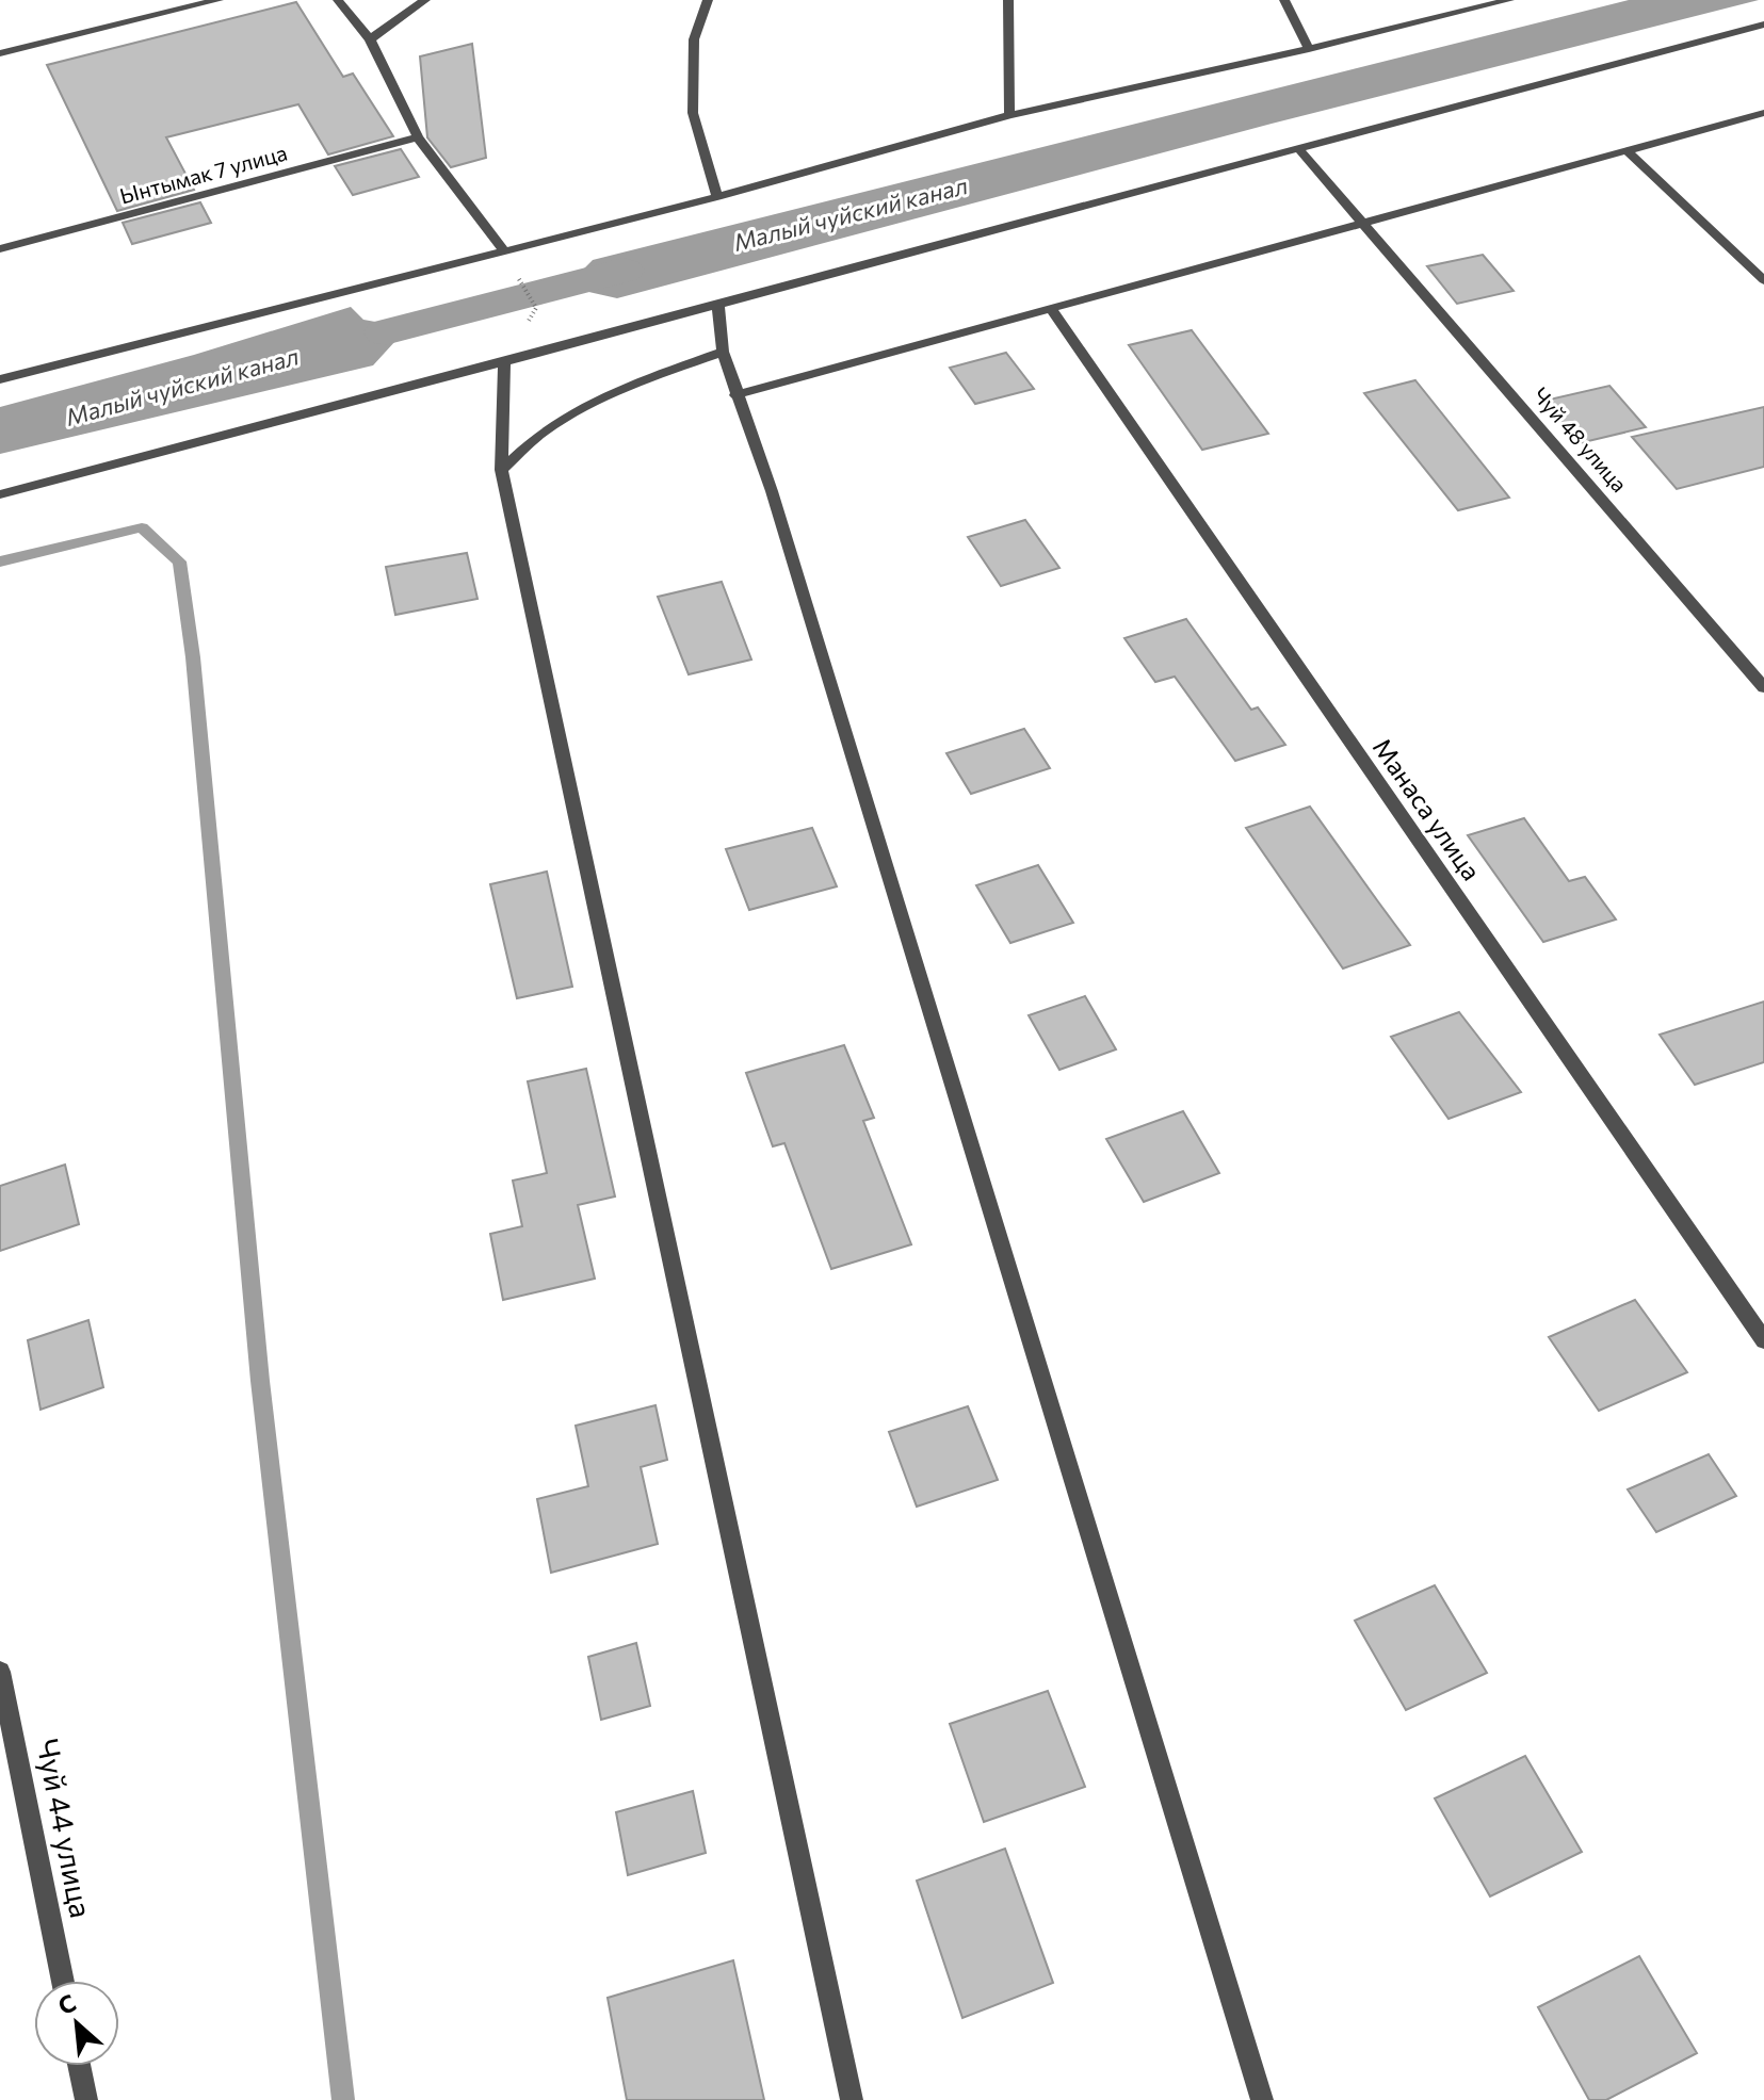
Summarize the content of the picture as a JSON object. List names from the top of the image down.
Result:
{
  "streets": {
    "street": [
      "Ынтымак 7 улица",
      "Чуй 48 улица",
      "Манаса улица",
      "Чуй 44 улица"
    ]
  },
  "water": ["Малый чуйский канал"],
  "north": "top left"
}
